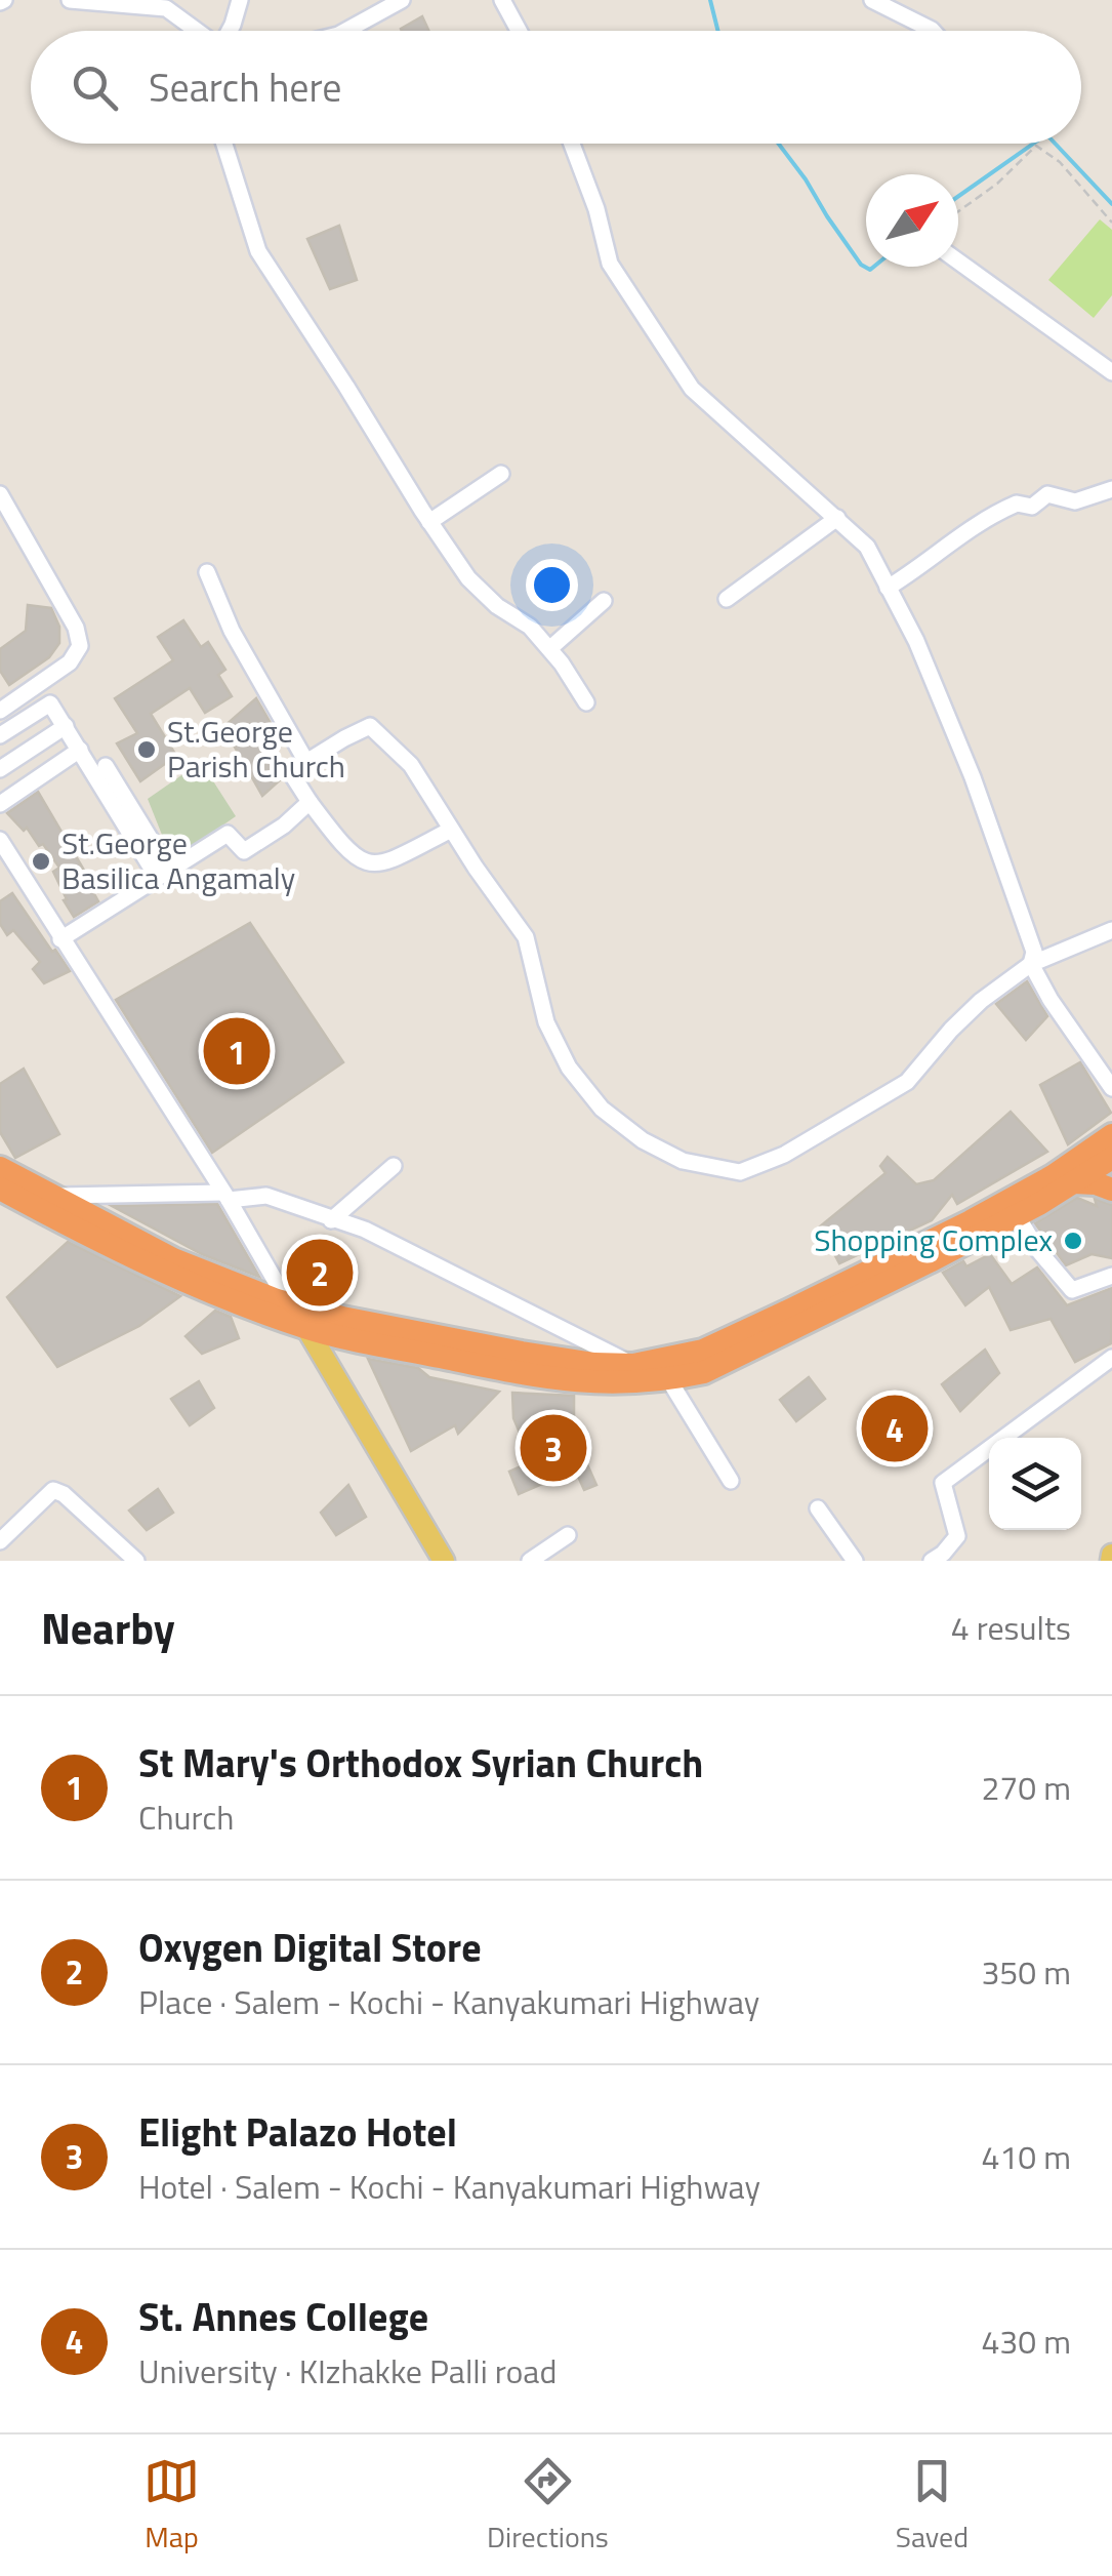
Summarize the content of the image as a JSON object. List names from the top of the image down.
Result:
{
  "places": ["St.George Parish Church", "St.George Basilica Angamaly", "Shopping Complex"],
  "north": "top right",
  "page": {
    "search": "Search here",
    "pins": [
      "1",
      "2",
      "4",
      "3"
    ],
    "heading": ["Nearby", "4 results"],
    "list": [
      {
        "mark": "1",
        "name": "St Mary's Orthodox Syrian Church",
        "note": "Church",
        "value": "270 m"
      },
      {
        "mark": "2",
        "name": "Oxygen Digital Store",
        "note": "Place · Salem - Kochi - Kanyakumari Highway",
        "value": "350 m"
      },
      {
        "mark": "3",
        "name": "Elight Palazo Hotel",
        "note": "Hotel · Salem - Kochi - Kanyakumari Highway",
        "value": "410 m"
      },
      {
        "mark": "4",
        "name": "St. Annes College",
        "note": "University · KIzhakke Palli road",
        "value": "430 m"
      }
    ],
    "nav": ["Map", "Directions", "Saved"]
  }
}
